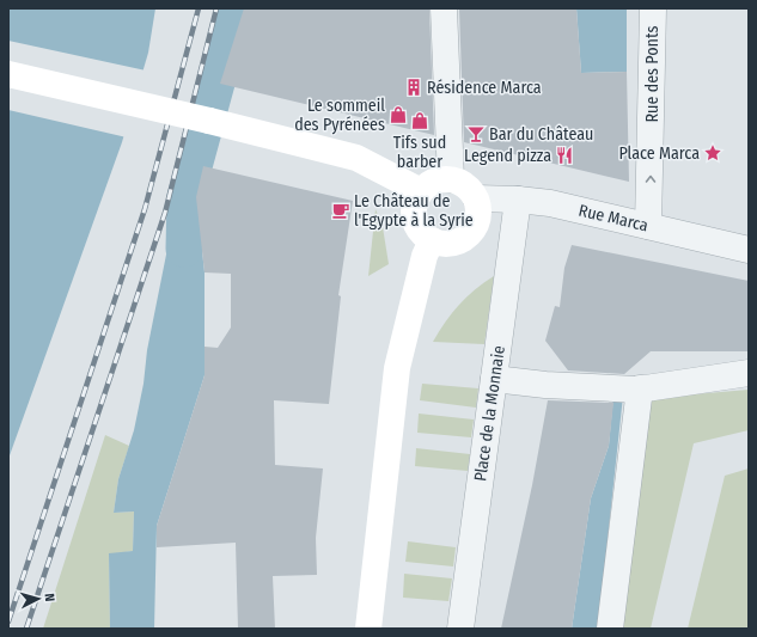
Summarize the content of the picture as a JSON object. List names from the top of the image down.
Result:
{
  "streets": {
    "street": ["Rue des Ponts", "Rue Marca", "Place de la Monnaie"]
  },
  "crossings": [
    ["Rue des Ponts", "Rue Marca"],
    ["Rue Marca", "Place de la Monnaie"]
  ],
  "places": {
    "building": ["Résidence Marca"],
    "shop": ["Le sommeil des Pyrénées", "Tifs sud barber"],
    "bar": ["Bar du Château"],
    "place": ["Place Marca"],
    "restaurant": ["Legend pizza"],
    "cafe": ["Le Château de l'Egypte à la Syrie"]
  },
  "north": "right"
}
